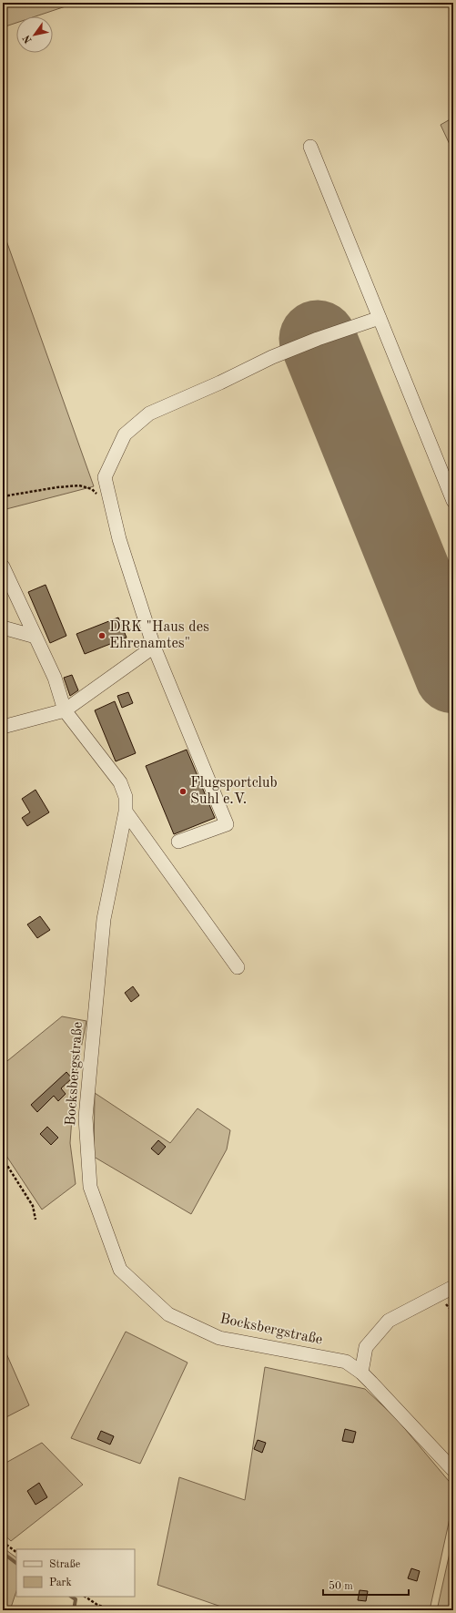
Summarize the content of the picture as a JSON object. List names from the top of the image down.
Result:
{
  "streets": {
    "street": ["Bocksbergstraße"]
  },
  "places": ["DRK \"Haus des Ehrenamtes\"", "Flugsportclub Suhl e.V."],
  "legend": ["Straße", "Park"],
  "scale_bar": "50 m",
  "north": "bottom left"
}
